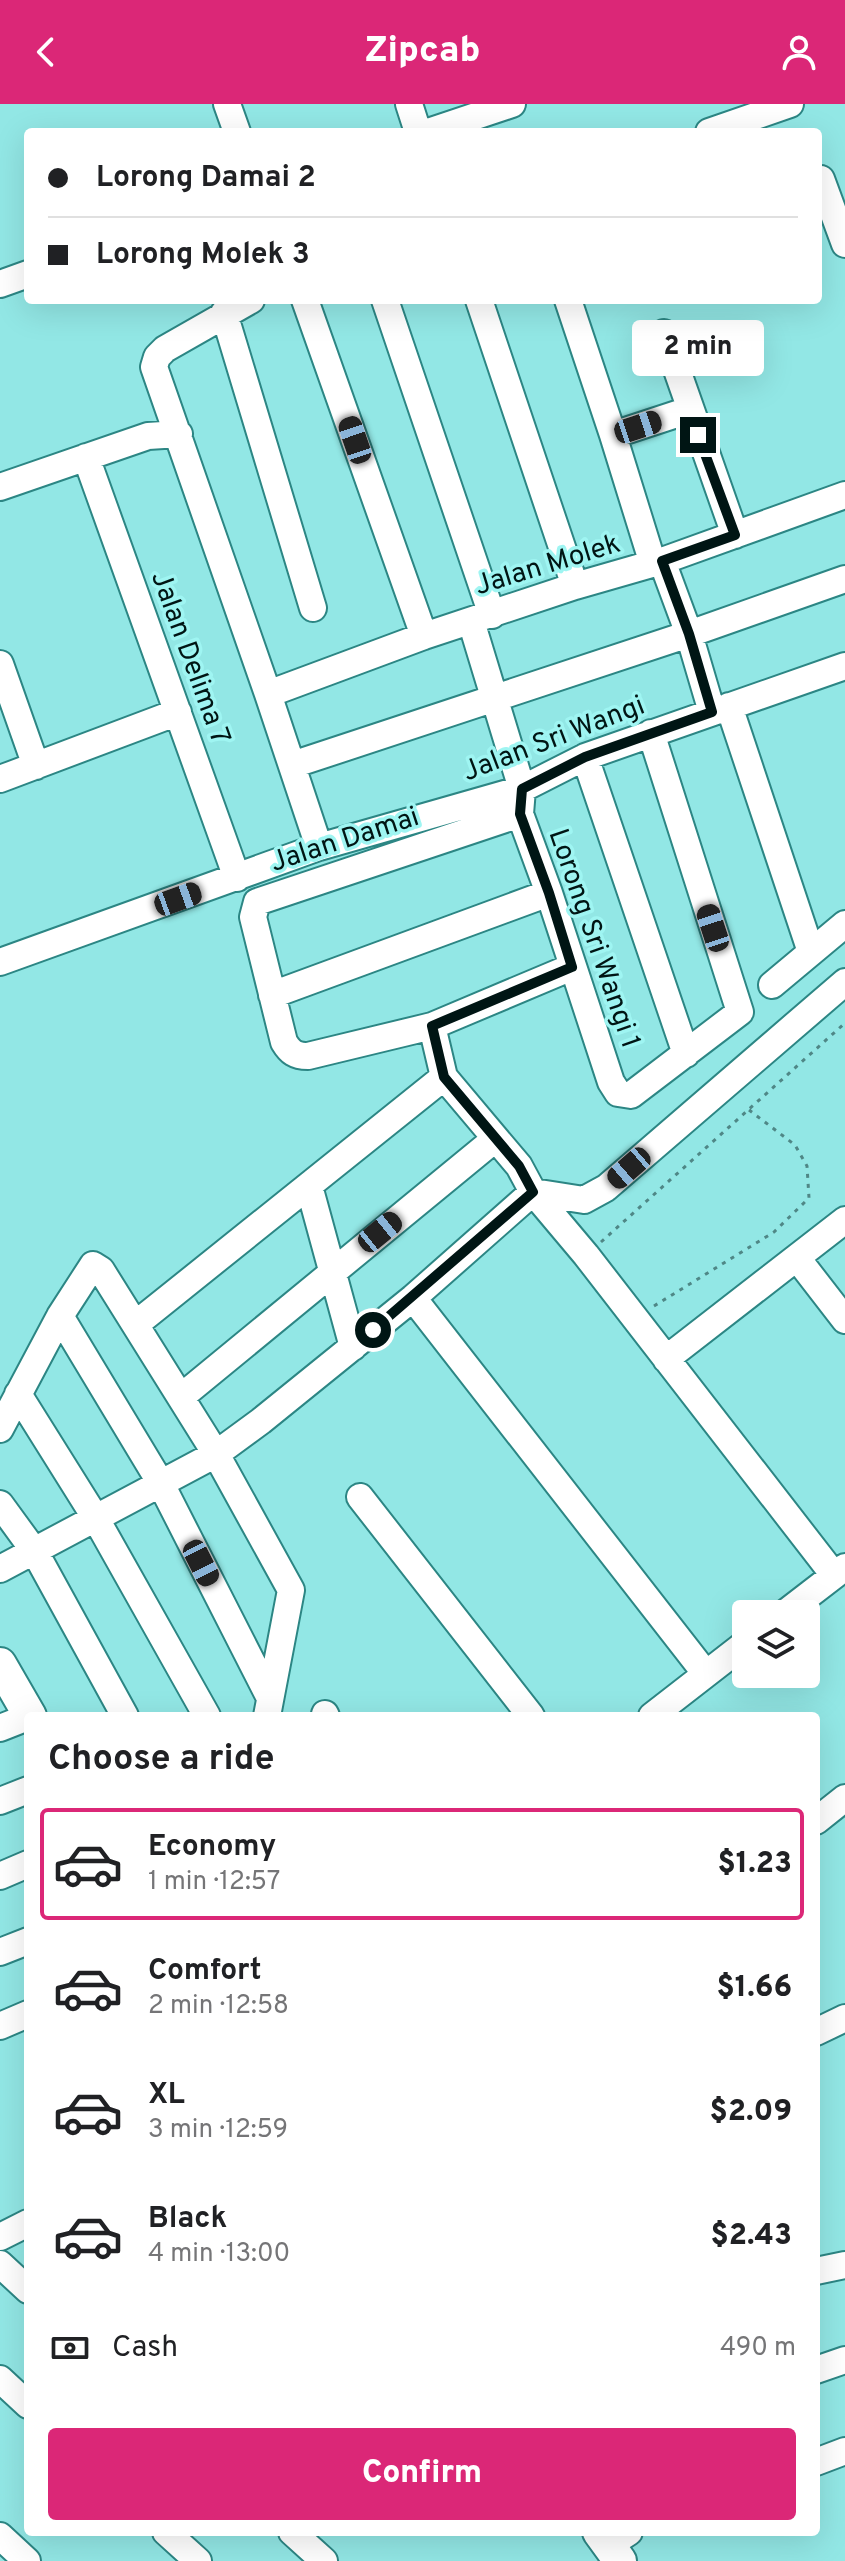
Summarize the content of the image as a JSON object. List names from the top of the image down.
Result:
{
  "streets": {
    "street": [
      "Jalan Molek",
      "Jalan Delima 7",
      "Jalan Sri Wangi",
      "Jalan Damai",
      "Lorong Sri Wangi 1"
    ]
  },
  "crossings": [
    ["Jalan Molek", "Lorong Sri Wangi 1"],
    ["Jalan Delima 7", "Jalan Sri Wangi"],
    ["Jalan Sri Wangi", "Jalan Damai"],
    ["Jalan Sri Wangi", "Lorong Sri Wangi 1"],
    ["Jalan Damai", "Lorong Sri Wangi 1"]
  ],
  "page": {
    "header": "Zipcab",
    "banner": ["Lorong Damai 2", "Lorong Molek 3"],
    "bubble": "2 min",
    "heading": "Choose a ride",
    "list": [
      {
        "name": "Economy",
        "note": "1 min · 12:57",
        "value": "$1.23"
      },
      {
        "name": "Comfort",
        "note": "2 min · 12:58",
        "value": "$1.66"
      },
      {
        "name": "XL",
        "note": "3 min · 12:59",
        "value": "$2.09"
      },
      {
        "name": "Black",
        "note": "4 min · 13:00",
        "value": "$2.43"
      }
    ],
    "pay": ["Cash", "490 m"],
    "buttons": "Confirm"
  }
}
